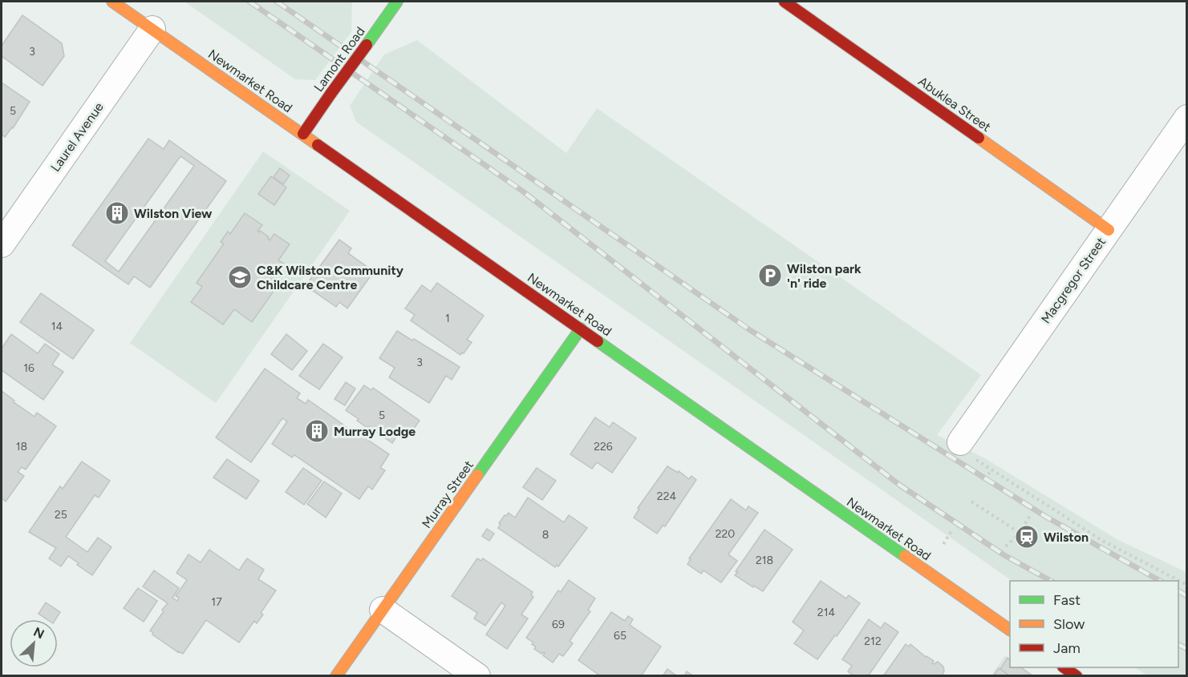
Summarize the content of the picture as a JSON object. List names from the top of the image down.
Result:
{
  "streets": {
    "main road": [
      "Lamont Road",
      "Newmarket Road",
      "Abuklea Street",
      "Murray Street"
    ],
    "street": ["Laurel Avenue", "Macgregor Street"]
  },
  "crossings": [
    ["Lamont Road", "Newmarket Road"],
    ["Newmarket Road", "Laurel Avenue"],
    ["Newmarket Road", "Murray Street"],
    ["Abuklea Street", "Macgregor Street"]
  ],
  "places": {
    "building": ["Wilston View", "Murray Lodge"],
    "parking": ["Wilston park 'n' ride"],
    "school or university": ["C&K Wilston Community Childcare Centre"],
    "station": ["Wilston"]
  },
  "house_numbers": [
    "3",
    "5",
    "1",
    "14",
    "3",
    "16",
    "5",
    "18",
    "226",
    "224",
    "25",
    "220",
    "8",
    "218",
    "17",
    "214",
    "69",
    "65",
    "212"
  ],
  "legend": ["Fast", "Slow", "Jam"],
  "north": "top right"
}
